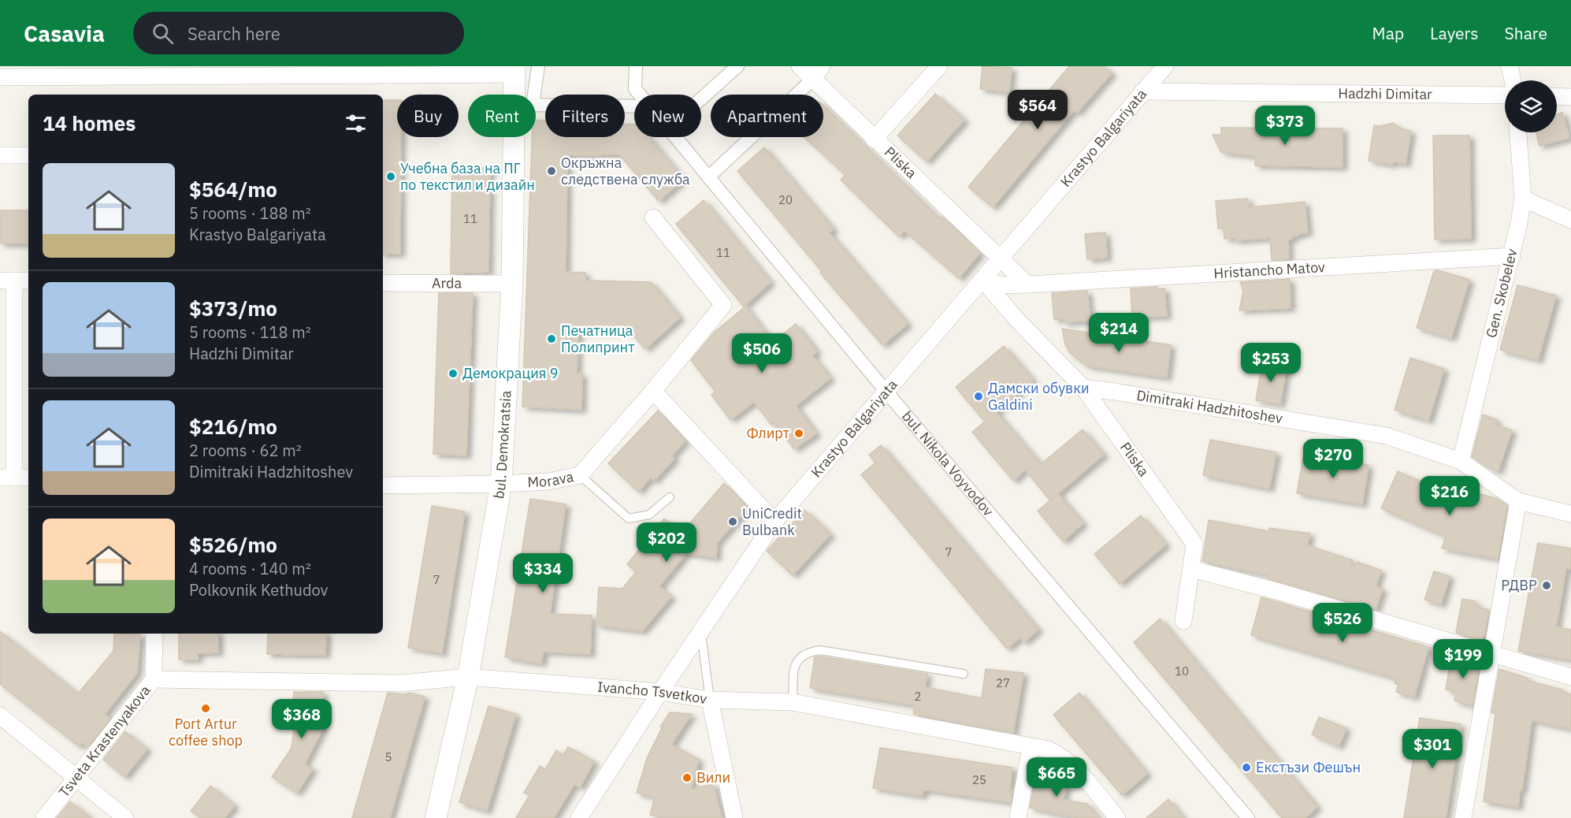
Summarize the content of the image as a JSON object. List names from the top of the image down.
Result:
{
  "streets": {
    "street": [
      "Hadzhi Dimitar",
      "Krastyo Balgariyata",
      "Pliska",
      "Hristancho Matov",
      "Arda",
      "Gen. Skobelev",
      "Dimitraki Hadzhitoshev",
      "bul. Demokratsia",
      "bul. Nikola Voyvodov",
      "Morava",
      "Ivancho Tsvetkov",
      "Tsveta Krastenyakova"
    ]
  },
  "crossings": [
    ["Hadzhi Dimitar", "Krastyo Balgariyata"],
    ["Krastyo Balgariyata", "Pliska"],
    ["Krastyo Balgariyata", "Hristancho Matov"],
    ["Krastyo Balgariyata", "bul. Nikola Voyvodov"],
    ["Krastyo Balgariyata", "Ivancho Tsvetkov"],
    ["Pliska", "Hristancho Matov"],
    ["Pliska", "Dimitraki Hadzhitoshev"],
    ["Hristancho Matov", "Gen. Skobelev"],
    ["Arda", "bul. Demokratsia"],
    ["Gen. Skobelev", "Dimitraki Hadzhitoshev"],
    ["bul. Demokratsia", "Morava"],
    ["bul. Demokratsia", "Ivancho Tsvetkov"],
    ["Ivancho Tsvetkov", "Tsveta Krastenyakova"]
  ],
  "places": [
    "Окръжна следствена служба",
    "Учебна база на ПГ по текстил и дизайн",
    "Печатница Полипринт",
    "Демокрация 9",
    "Дамски обувки Galdini",
    "Флирт",
    "UniCredit Bulbank",
    "РДВР",
    "Port Artur coffee shop",
    "Екстъзи Фешън",
    "Вили"
  ],
  "house_numbers": [
    "20",
    "11",
    "11",
    "7",
    "7",
    "10",
    "27",
    "2",
    "5",
    "25"
  ],
  "page": {
    "header": "Casavia",
    "search": "Search here",
    "nav": ["Map", "Layers", "Share"],
    "price": [
      "$564",
      "$373",
      "$214",
      "$506",
      "$253",
      "$270",
      "$216",
      "$202",
      "$334",
      "$526",
      "$199",
      "$368",
      "$301",
      "$665"
    ],
    "chip": [
      "Buy",
      "Rent",
      "Filters",
      "New",
      "Apartment"
    ],
    "heading": "14 homes",
    "list": [
      {
        "name": "$564/mo",
        "note": "5 rooms · 188 m² · Krastyo Balgariyata"
      },
      {
        "name": "$373/mo",
        "note": "5 rooms · 118 m² · Hadzhi Dimitar"
      },
      {
        "name": "$216/mo",
        "note": "2 rooms · 62 m² · Dimitraki Hadzhitoshev"
      },
      {
        "name": "$526/mo",
        "note": "4 rooms · 140 m² · Polkovnik Kethudov"
      }
    ]
  }
}
